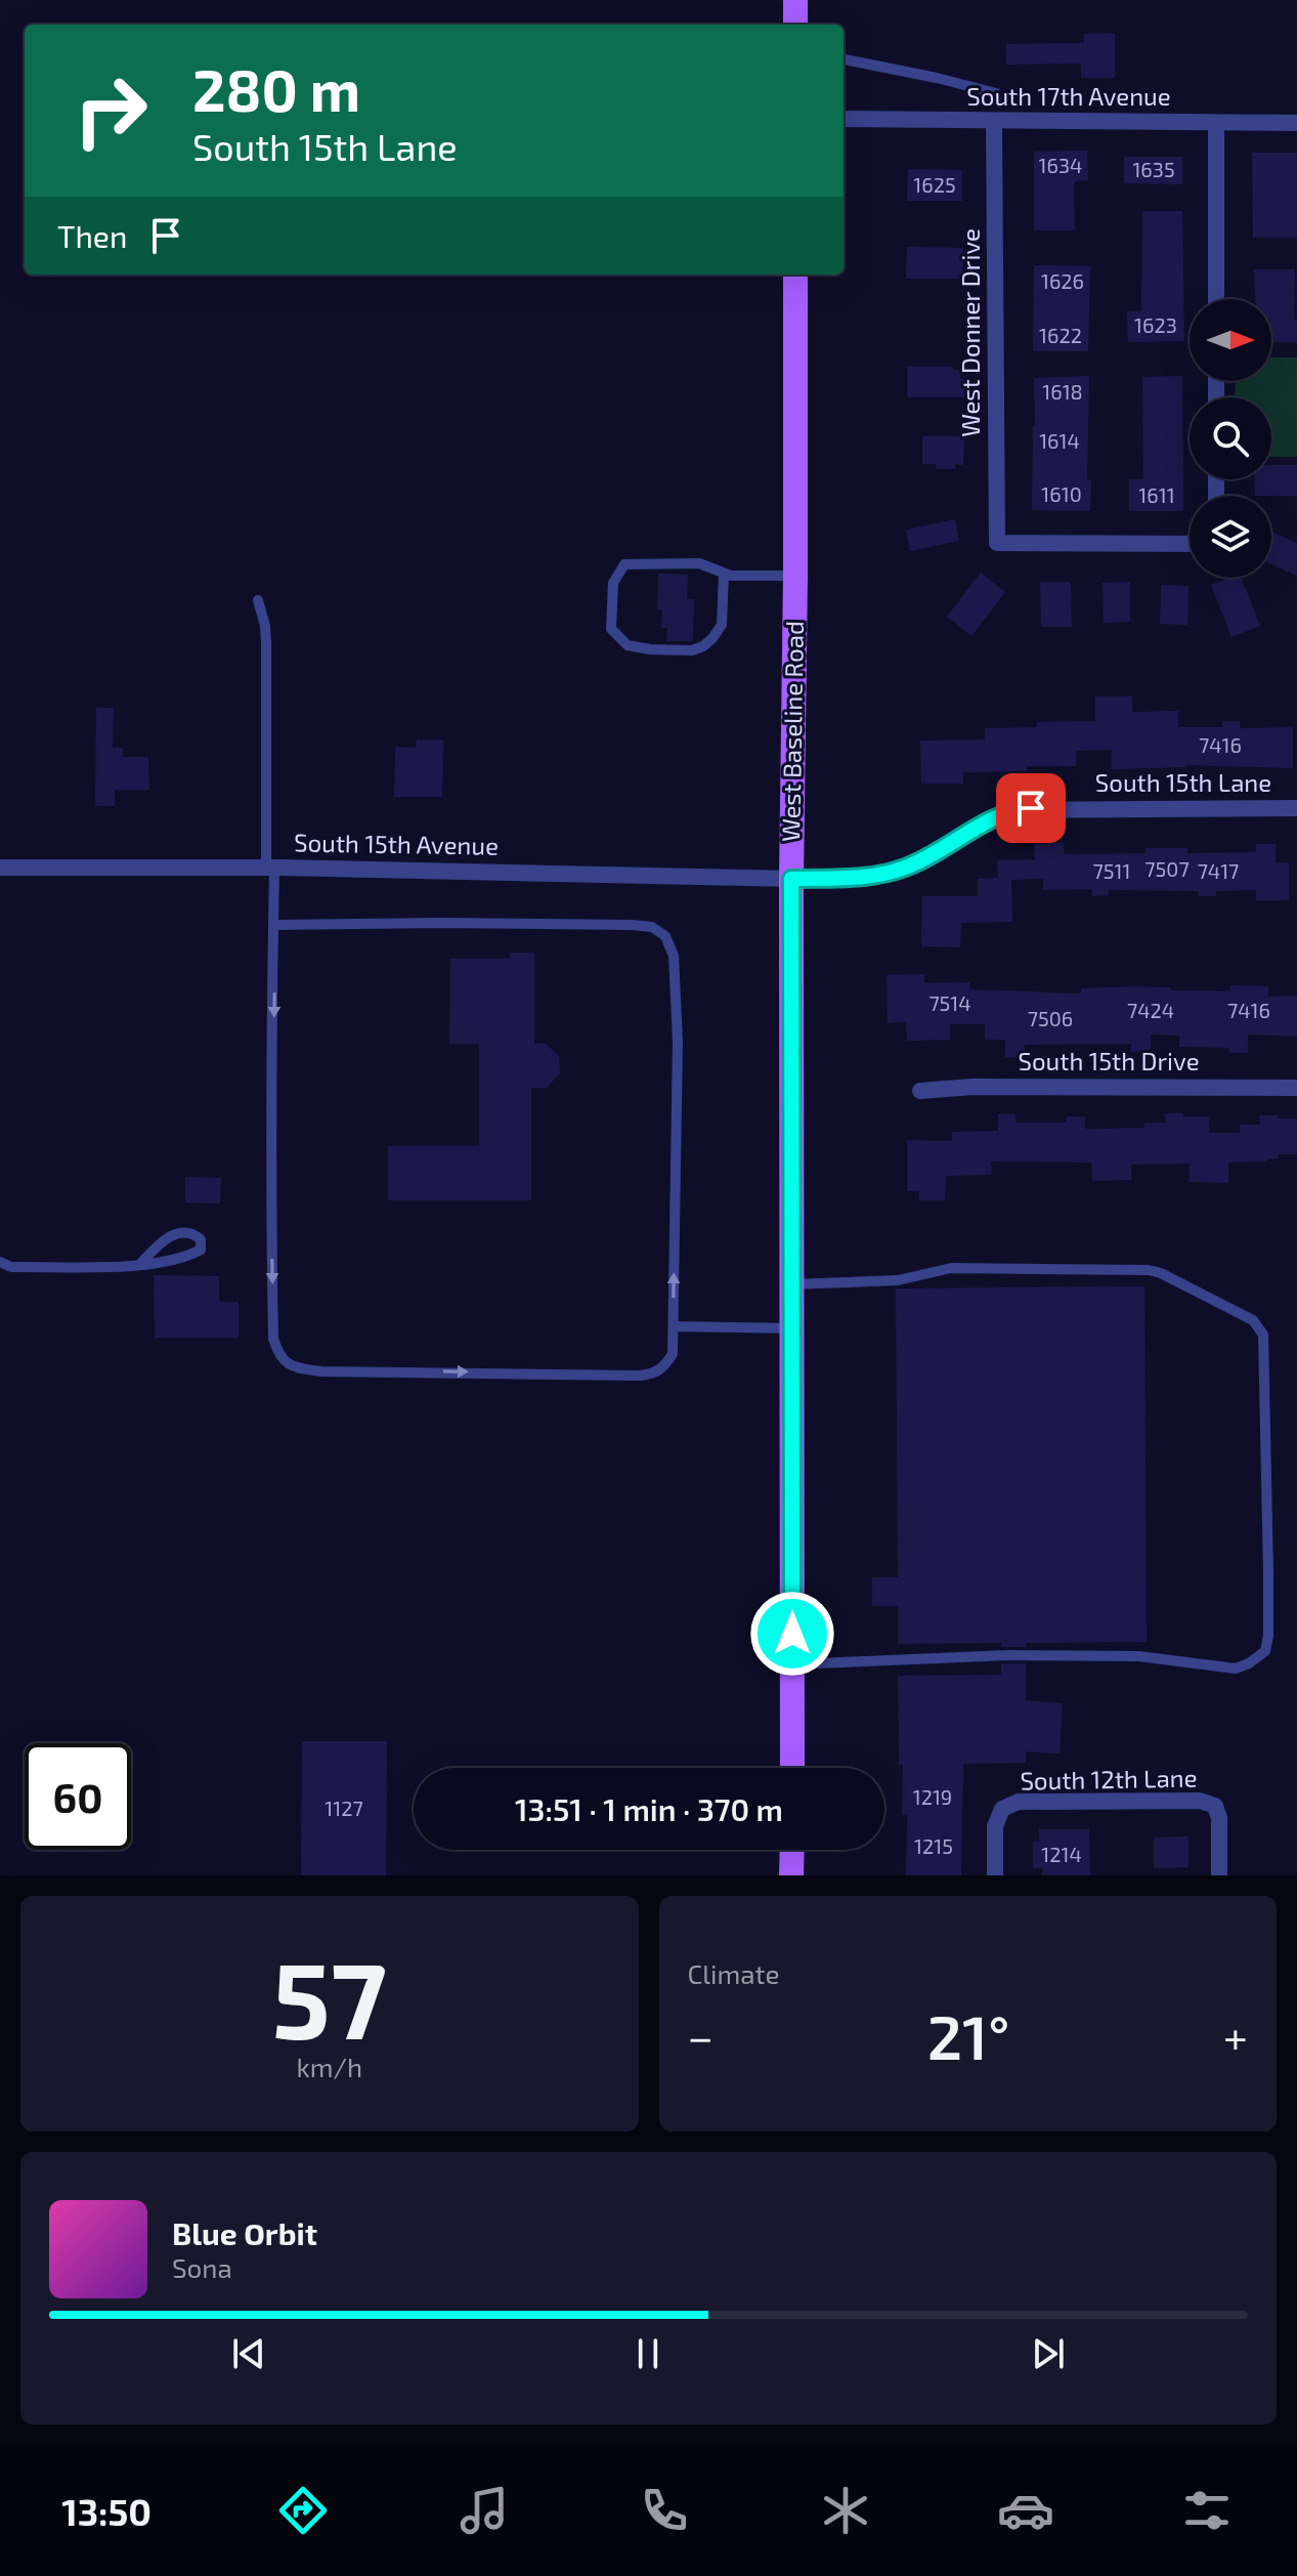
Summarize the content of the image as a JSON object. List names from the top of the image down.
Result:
{
  "streets": {
    "main road": ["West Baseline Road"],
    "street": [
      "South 17th Avenue",
      "West Donner Drive",
      "South 15th Lane",
      "South 15th Avenue",
      "South 15th Drive",
      "South 12th Lane"
    ]
  },
  "crossings": [
    ["South 17th Avenue", "West Donner Drive"],
    ["West Baseline Road", "South 15th Lane"],
    ["West Baseline Road", "South 15th Avenue"],
    ["South 15th Lane", "South 15th Avenue"]
  ],
  "house_numbers": [
    "1634",
    "1635",
    "1625",
    "1626",
    "1623",
    "1622",
    "1618",
    "1614",
    "1610",
    "1611",
    "7416",
    "7507",
    "7511",
    "7417",
    "7514",
    "7424",
    "7416",
    "7506",
    "1219",
    "1127",
    "1215",
    "1214"
  ],
  "north": "right",
  "page": {
    "turn": ["280 m", "South 15th Lane"],
    "then": "Then",
    "limit": "60",
    "trip": "13:51 · 1 min · 370 m",
    "tile": [
      ["57", "km/h"],
      "Climate"
    ],
    "heat": ["−", "21°", "+"],
    "song": ["Blue Orbit", "Sona"],
    "tabs": "13:50"
  }
}
